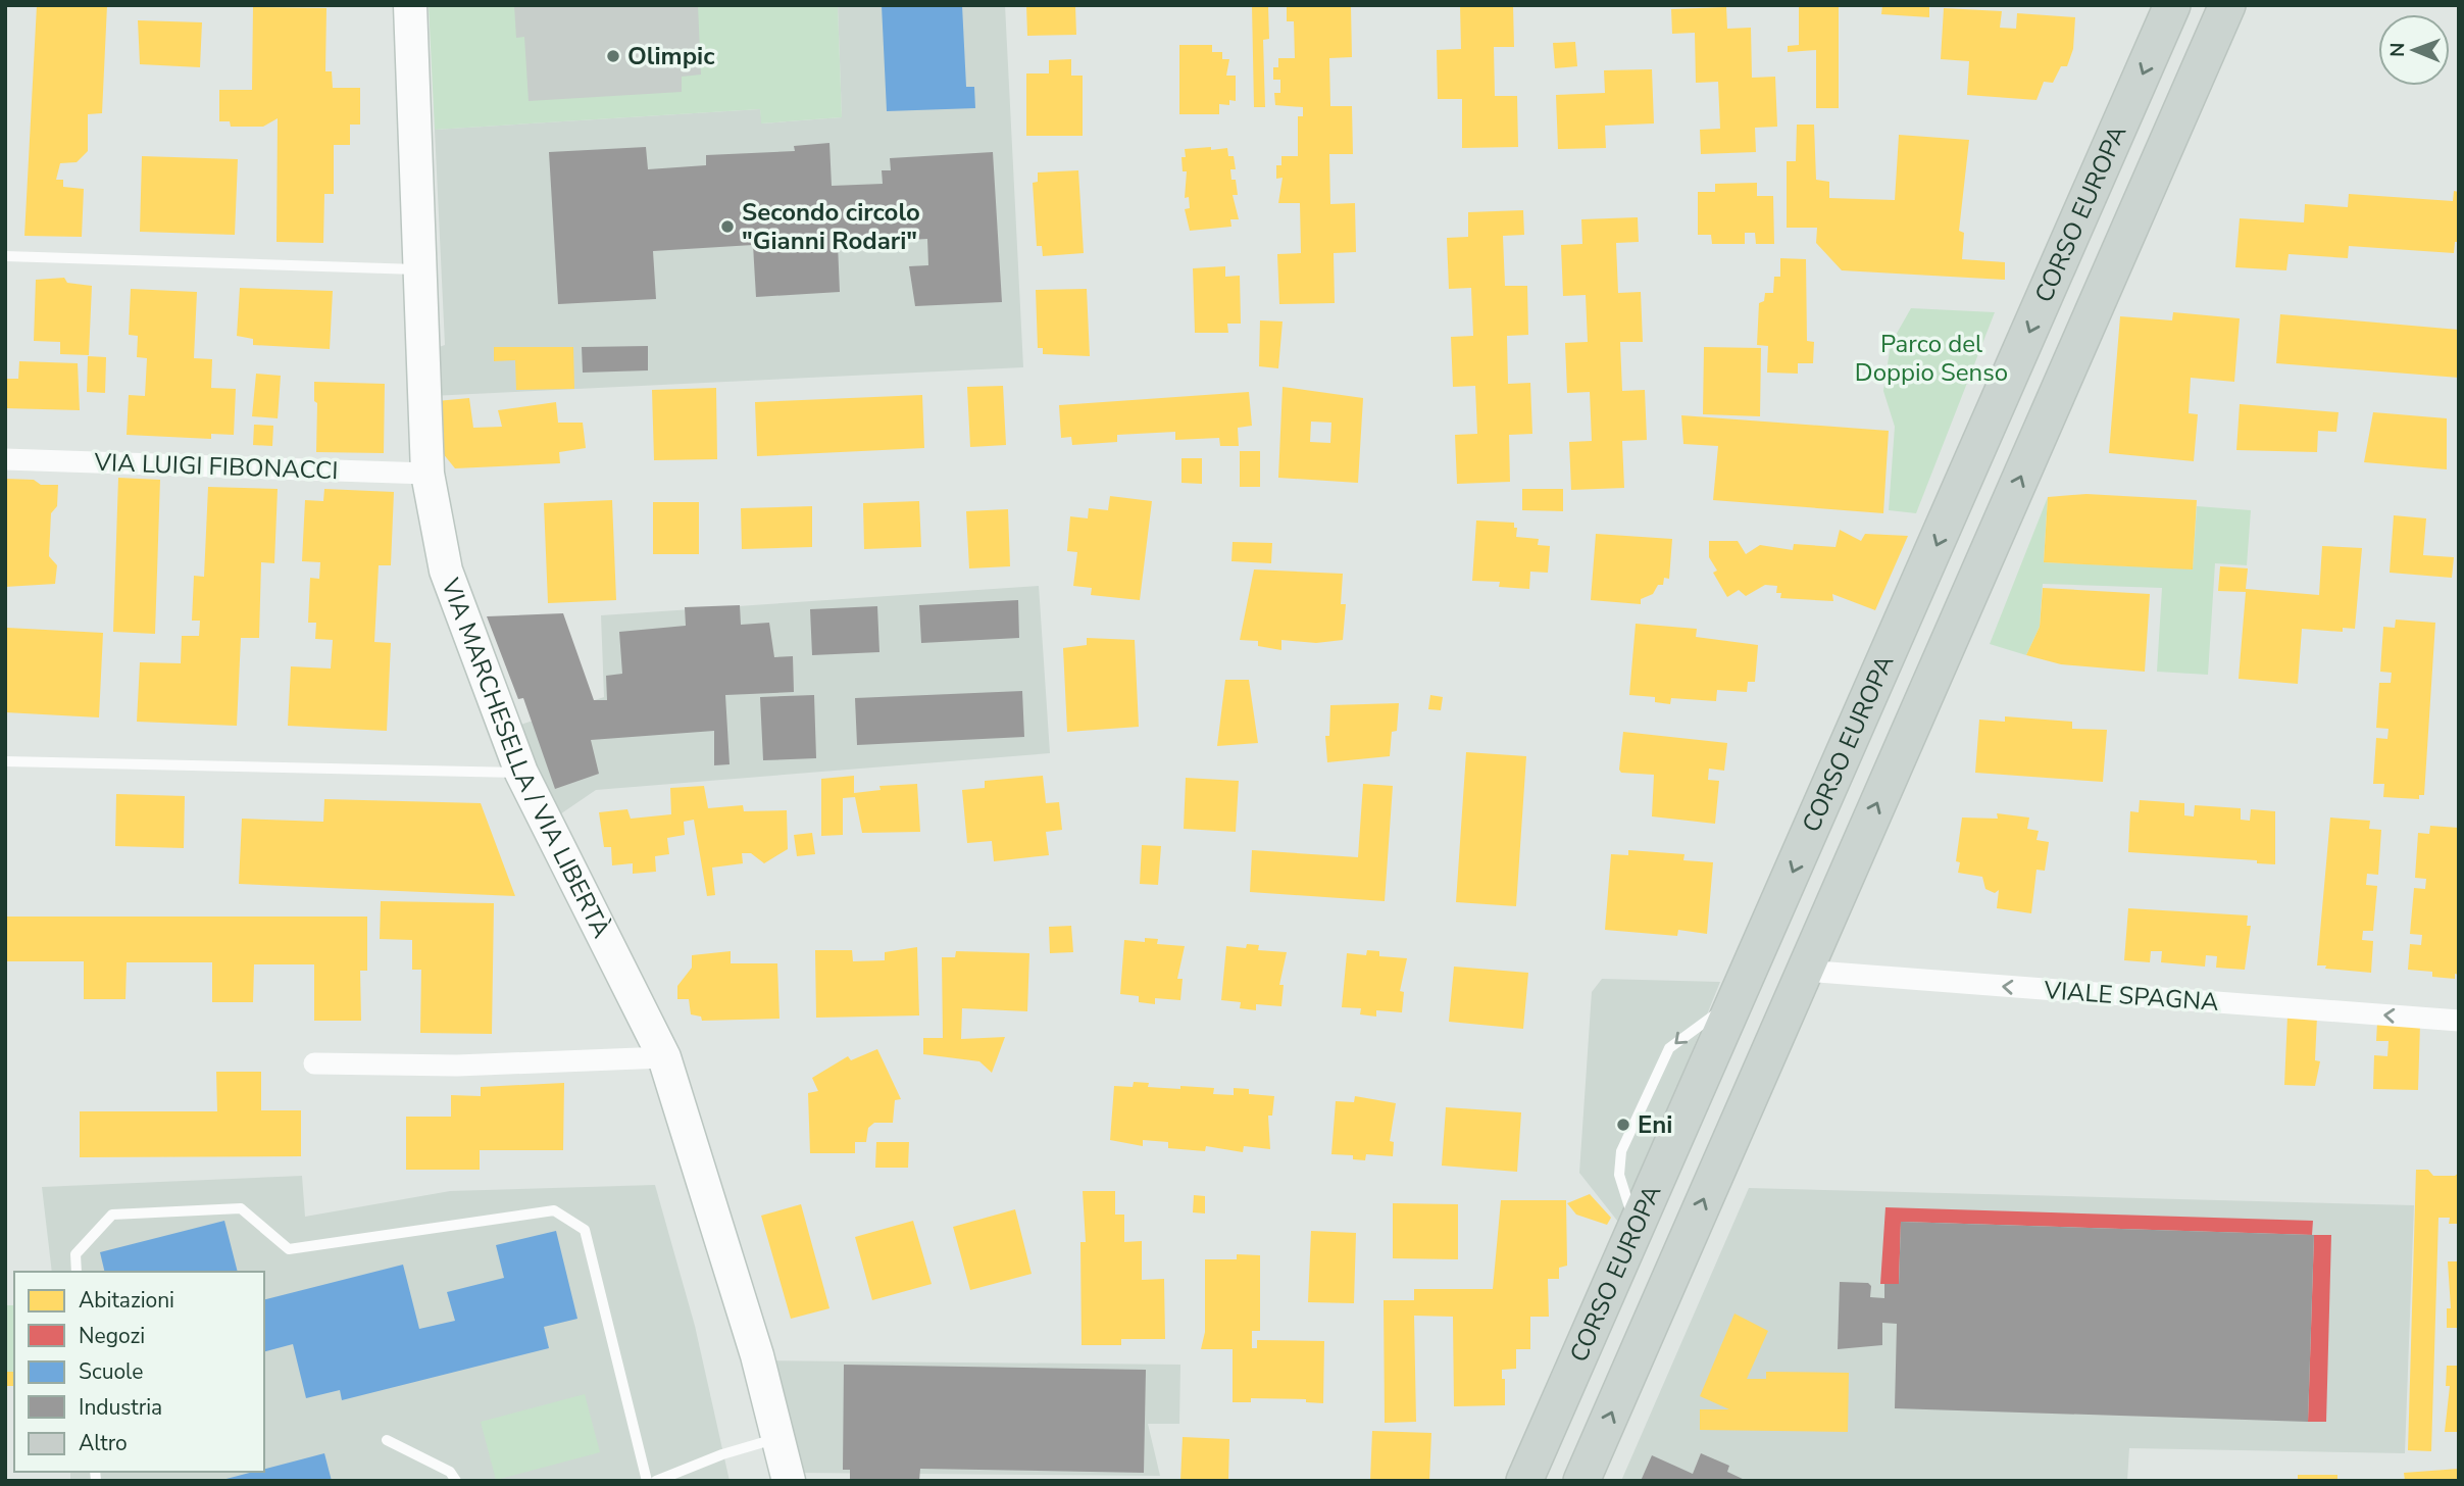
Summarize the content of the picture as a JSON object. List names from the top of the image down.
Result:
{
  "streets": {
    "main road": ["CORSO EUROPA"],
    "street": ["VIA LUIGI FIBONACCI", "VIA MARCHESELLA / VIA LIBERTÀ", "VIALE SPAGNA"]
  },
  "crossings": [
    ["CORSO EUROPA", "VIALE SPAGNA"],
    ["VIA LUIGI FIBONACCI", "VIA MARCHESELLA / VIA LIBERTÀ"]
  ],
  "one_way": ["VIALE SPAGNA"],
  "parks": ["Parco del Doppio Senso"],
  "places": ["Olimpic", "Secondo circolo \"Gianni Rodari\"", "Eni"],
  "legend": [
    "Abitazioni",
    "Negozi",
    "Scuole",
    "Industria",
    "Altro"
  ],
  "north": "left"
}
